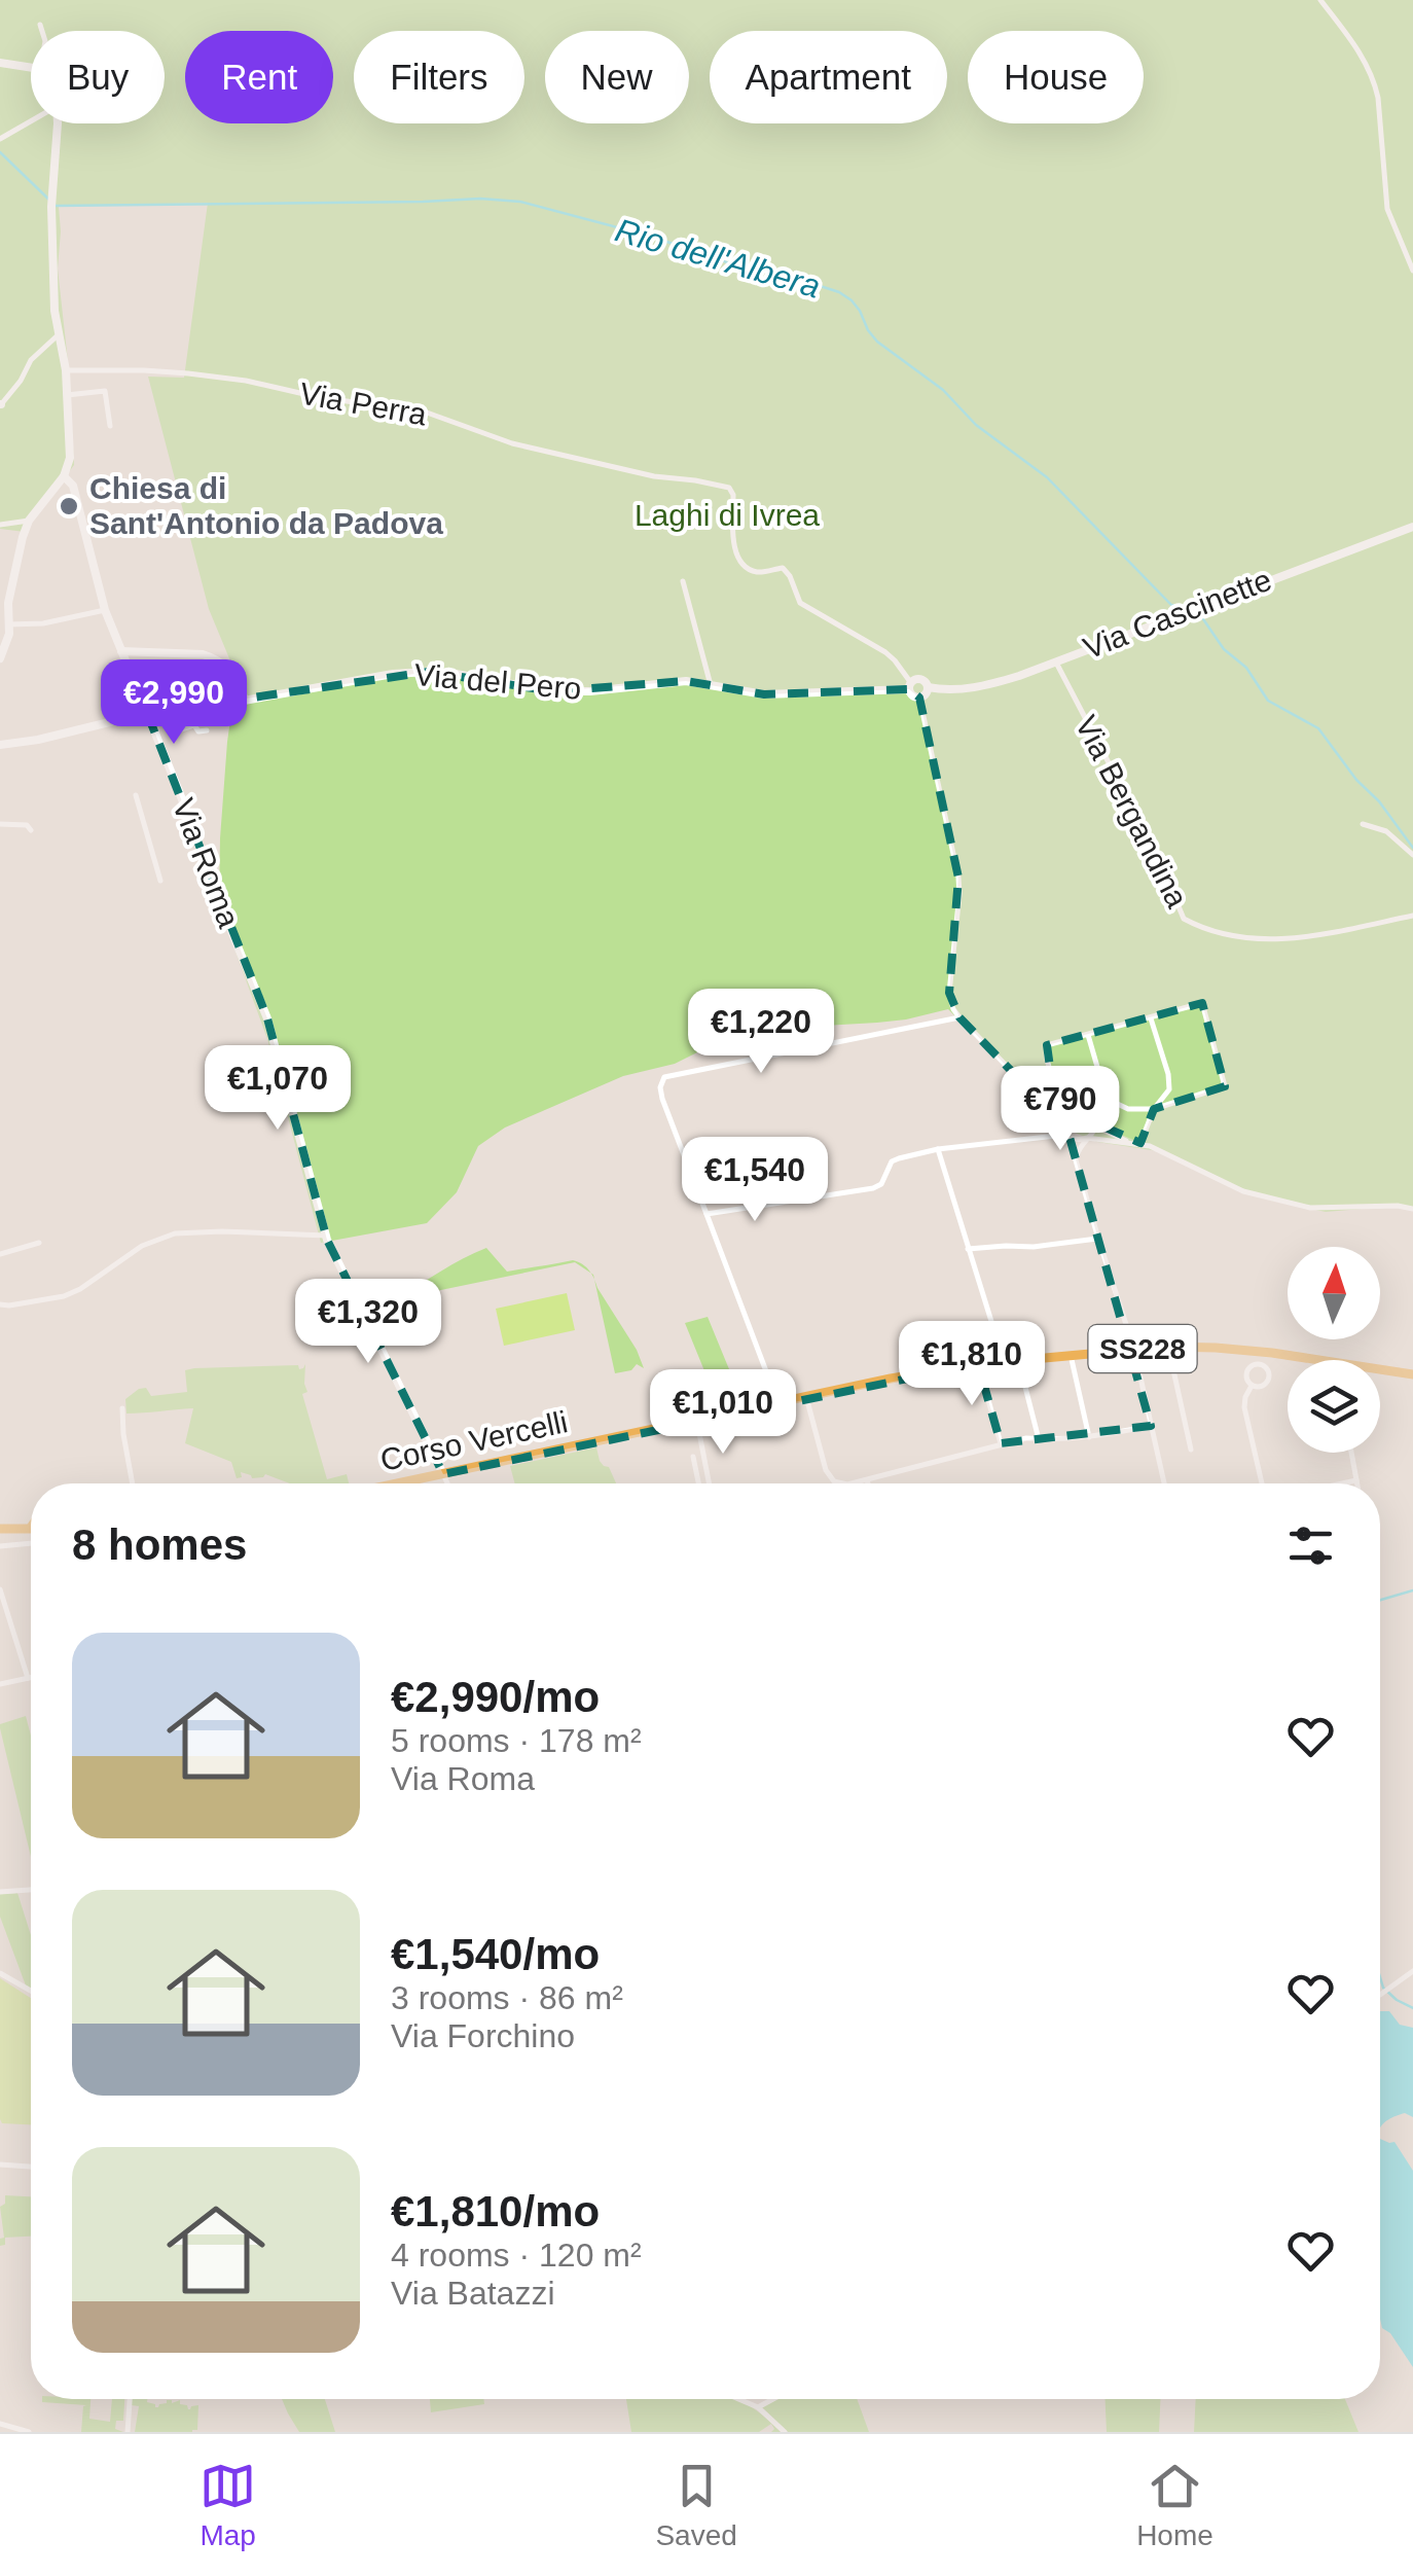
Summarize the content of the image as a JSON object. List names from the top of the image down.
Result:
{
  "streets": {
    "main road": ["SS228", "Corso Vercelli"],
    "street": [
      "Via Perra",
      "Via Cascinette",
      "Via del Pero",
      "Via Bergandina",
      "Via Roma"
    ]
  },
  "crossings": [
    ["Via Perra", "Via del Pero"],
    ["Via Cascinette", "Via Bergandina"],
    ["Via del Pero", "Via Roma"],
    ["Via Roma", "Corso Vercelli"],
    ["SS228", "Corso Vercelli"]
  ],
  "water": ["Rio dell'Albera"],
  "parks": ["Laghi di Ivrea"],
  "places": ["Chiesa di Sant'Antonio da Padova"],
  "north": "top",
  "page": {
    "chip": [
      "Buy",
      "Rent",
      "Filters",
      "New",
      "Apartment",
      "House"
    ],
    "price": [
      "€2,990",
      "€1,220",
      "€1,070",
      "€790",
      "€1,540",
      "€1,320",
      "€1,810",
      "€1,010"
    ],
    "heading": "8 homes",
    "list": [
      {
        "name": "€2,990/mo",
        "note": "5 rooms · 178 m² · Via Roma"
      },
      {
        "name": "€1,540/mo",
        "note": "3 rooms · 86 m² · Via Forchino"
      },
      {
        "name": "€1,810/mo",
        "note": "4 rooms · 120 m² · Via Batazzi"
      }
    ],
    "tabs": ["Map", "Saved", "Home"]
  }
}
